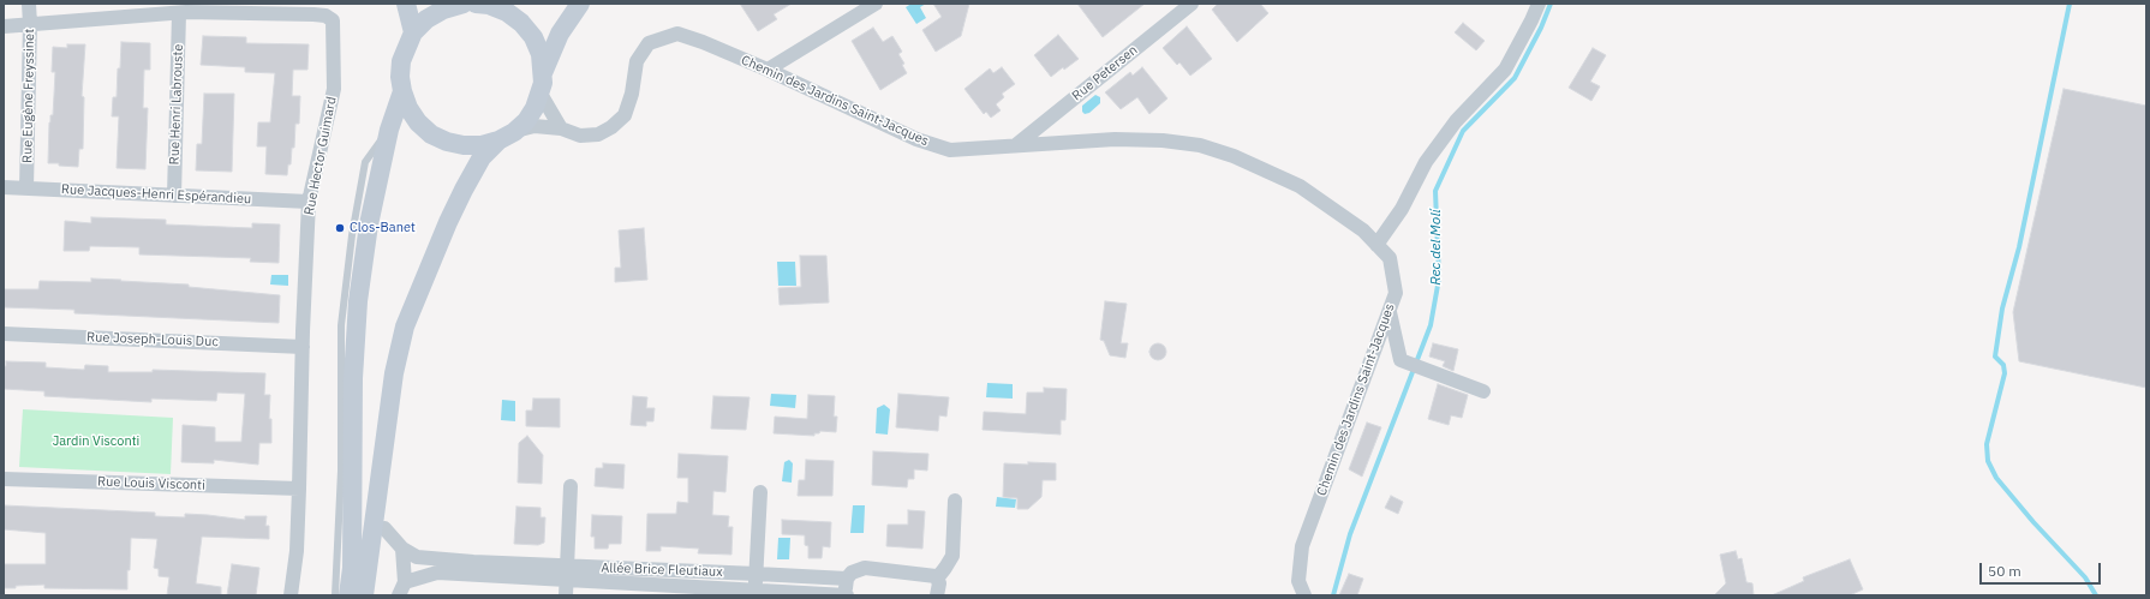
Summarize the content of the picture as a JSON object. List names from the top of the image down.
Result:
{
  "streets": {
    "street": [
      "Rue Petersen",
      "Rue Eugène Freyssinet",
      "Chemin des Jardins Saint-Jacques",
      "Rue Henri Labrouste",
      "Rue Hector Guimard",
      "Rue Jacques-Henri Espérandieu",
      "Rue Joseph-Louis Duc",
      "Rue Louis Visconti",
      "Allée Brice Fleutiaux"
    ]
  },
  "crossings": [
    ["Rue Petersen", "Chemin des Jardins Saint-Jacques"],
    ["Rue Eugène Freyssinet", "Rue Hector Guimard"],
    ["Rue Eugène Freyssinet", "Rue Jacques-Henri Espérandieu"],
    ["Rue Henri Labrouste", "Rue Hector Guimard"],
    ["Rue Henri Labrouste", "Rue Jacques-Henri Espérandieu"],
    ["Rue Hector Guimard", "Rue Jacques-Henri Espérandieu"],
    ["Rue Hector Guimard", "Rue Joseph-Louis Duc"],
    ["Rue Hector Guimard", "Rue Louis Visconti"]
  ],
  "water": ["Rec del Molí"],
  "parks": ["Jardin Visconti"],
  "places": ["Clos-Banet"],
  "scale_bar": "50 m"
}
